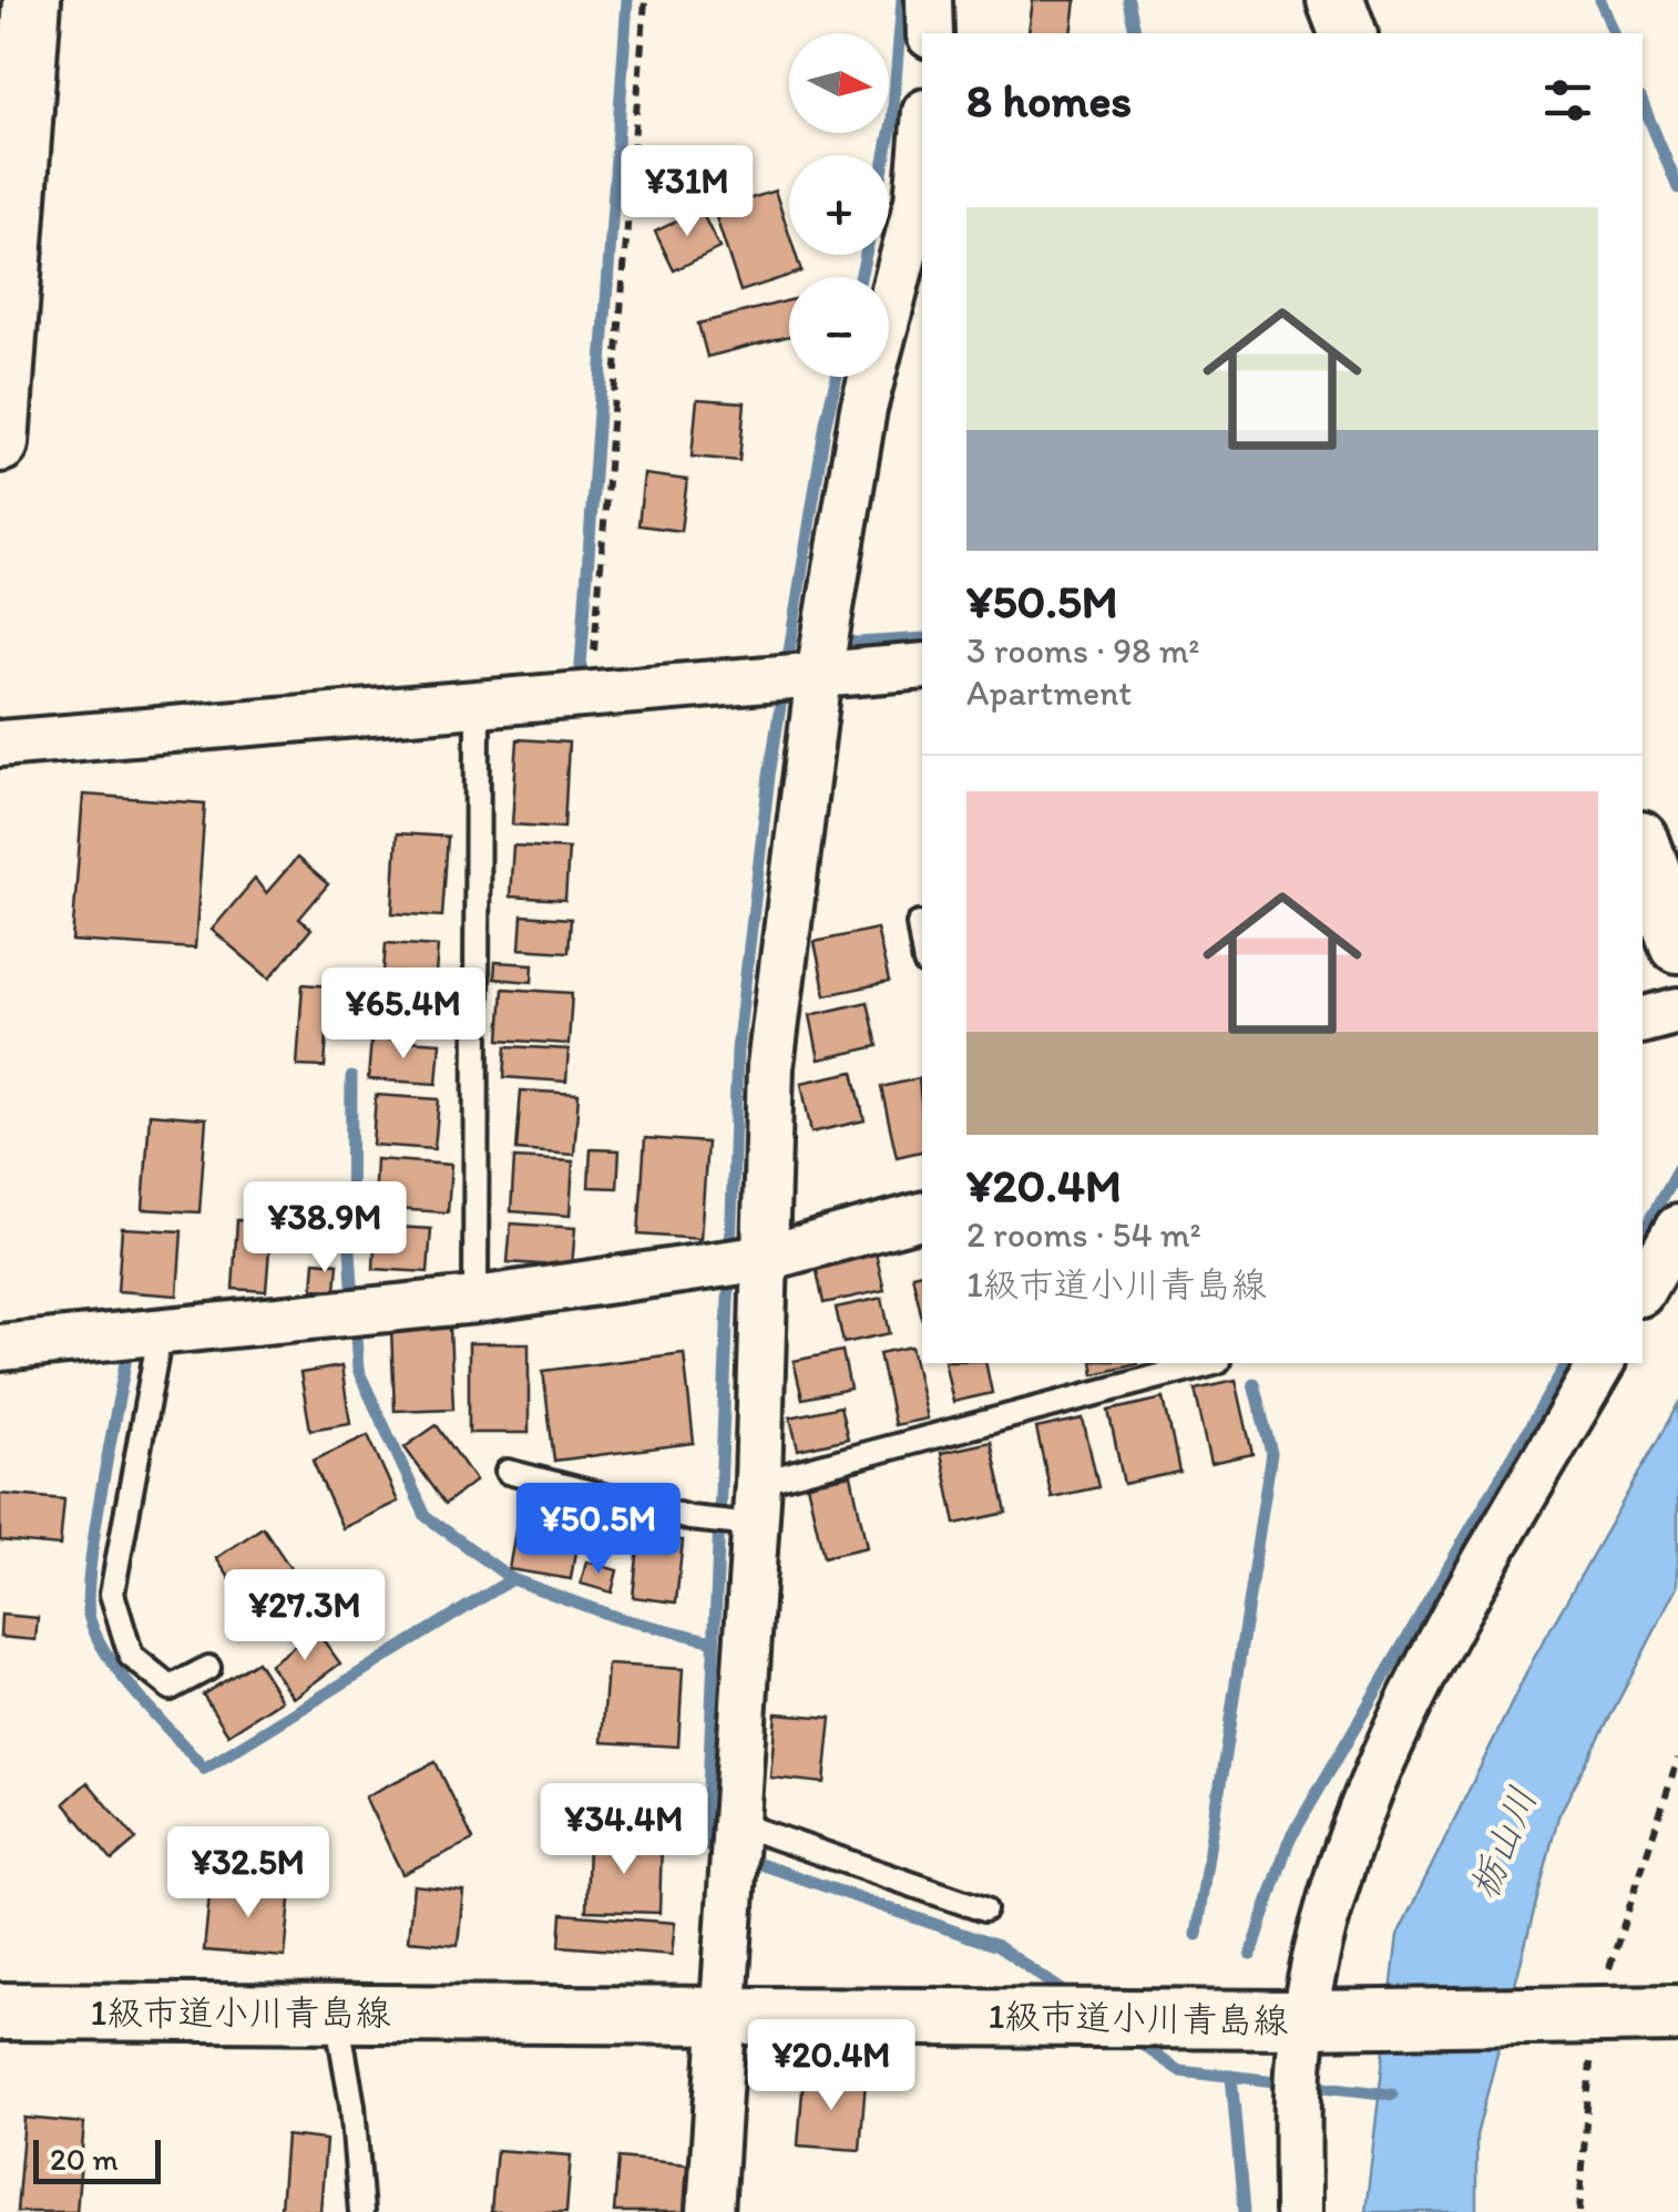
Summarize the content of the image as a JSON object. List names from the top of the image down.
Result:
{
  "streets": {
    "street": ["1級市道小川青島線"]
  },
  "water": ["栃山川"],
  "scale_bar": "20 m",
  "north": "right",
  "page": {
    "map_buttons": ["+", "−"],
    "heading": "8 homes",
    "price": [
      "¥31M",
      "¥65.4M",
      "¥38.9M",
      "¥50.5M",
      "¥27.3M",
      "¥34.4M",
      "¥32.5M",
      "¥20.4M"
    ],
    "list": [
      {
        "name": "¥50.5M",
        "note": "3 rooms · 98 m² · Apartment"
      },
      {
        "name": "¥20.4M",
        "note": "2 rooms · 54 m² · 1級市道小川青島線"
      }
    ],
    "scale": "20 m"
  }
}
